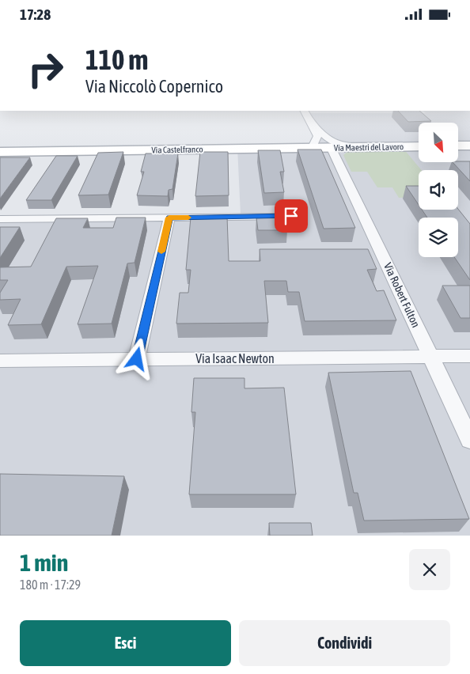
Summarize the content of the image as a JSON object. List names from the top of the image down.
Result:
{
  "streets": {
    "street": [
      "Via Maestri del Lavoro",
      "Via Castelfranco",
      "Via Robert Fulton",
      "Via Isaac Newton"
    ]
  },
  "crossings": [
    ["Via Maestri del Lavoro", "Via Castelfranco"],
    ["Via Robert Fulton", "Via Isaac Newton"]
  ],
  "north": "bottom right",
  "page": {
    "status": "17:28",
    "turn": ["110 m", "Via Niccolò Copernico"],
    "heading": ["1 min", "180 m · 17:29"],
    "buttons": ["Esci", "Condividi"]
  }
}
